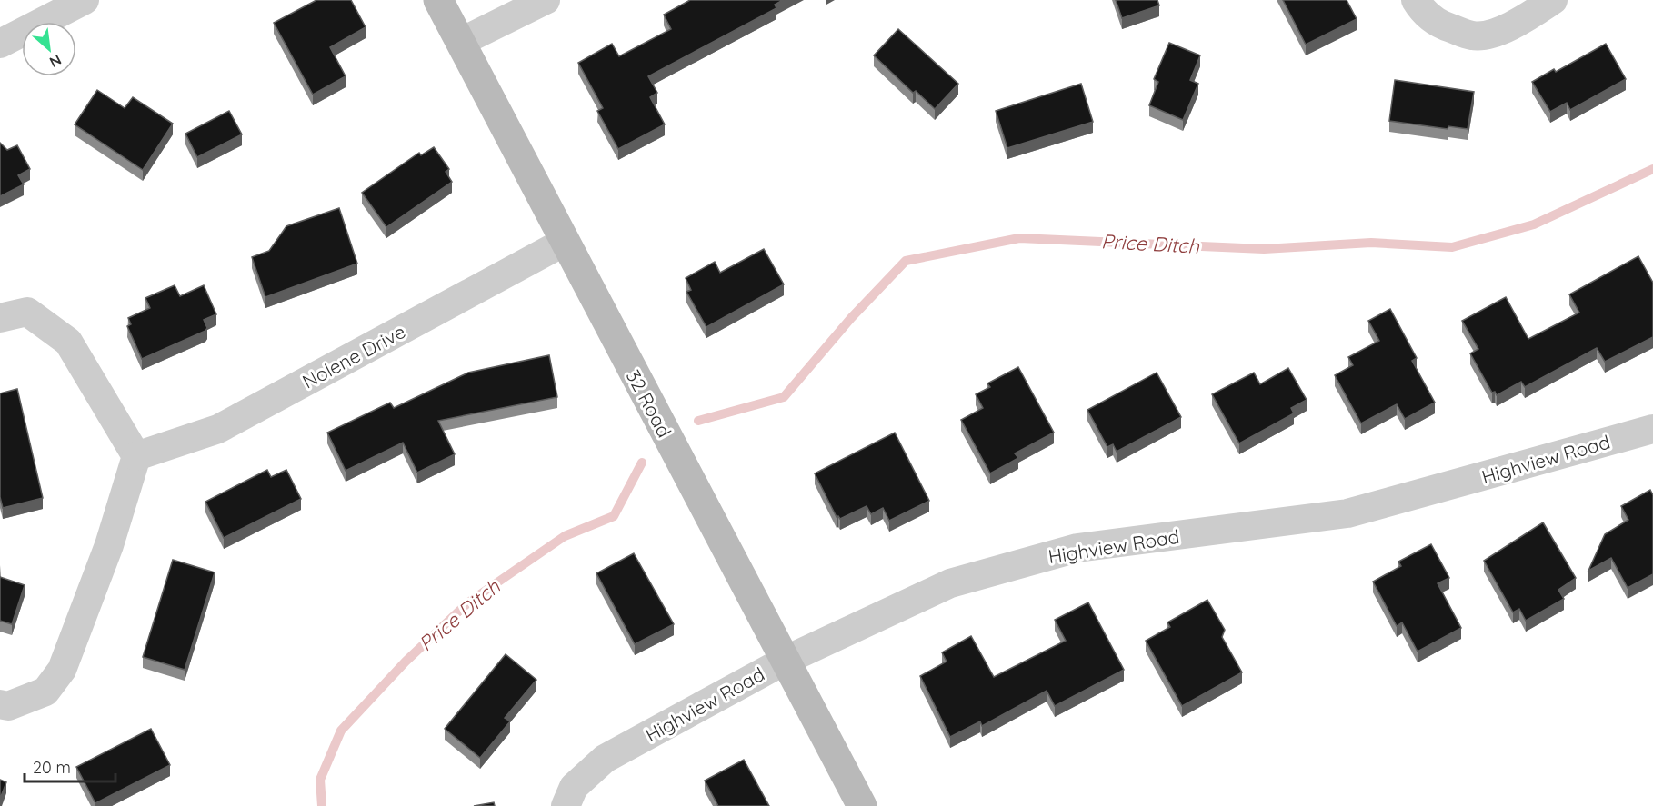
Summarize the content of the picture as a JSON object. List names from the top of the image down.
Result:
{
  "streets": {
    "street": ["Nolene Drive", "32 Road", "Highview Road"]
  },
  "crossings": [
    ["Nolene Drive", "32 Road"],
    ["32 Road", "Highview Road"]
  ],
  "water": ["Price Ditch"],
  "scale_bar": "20 m",
  "north": "bottom right"
}
